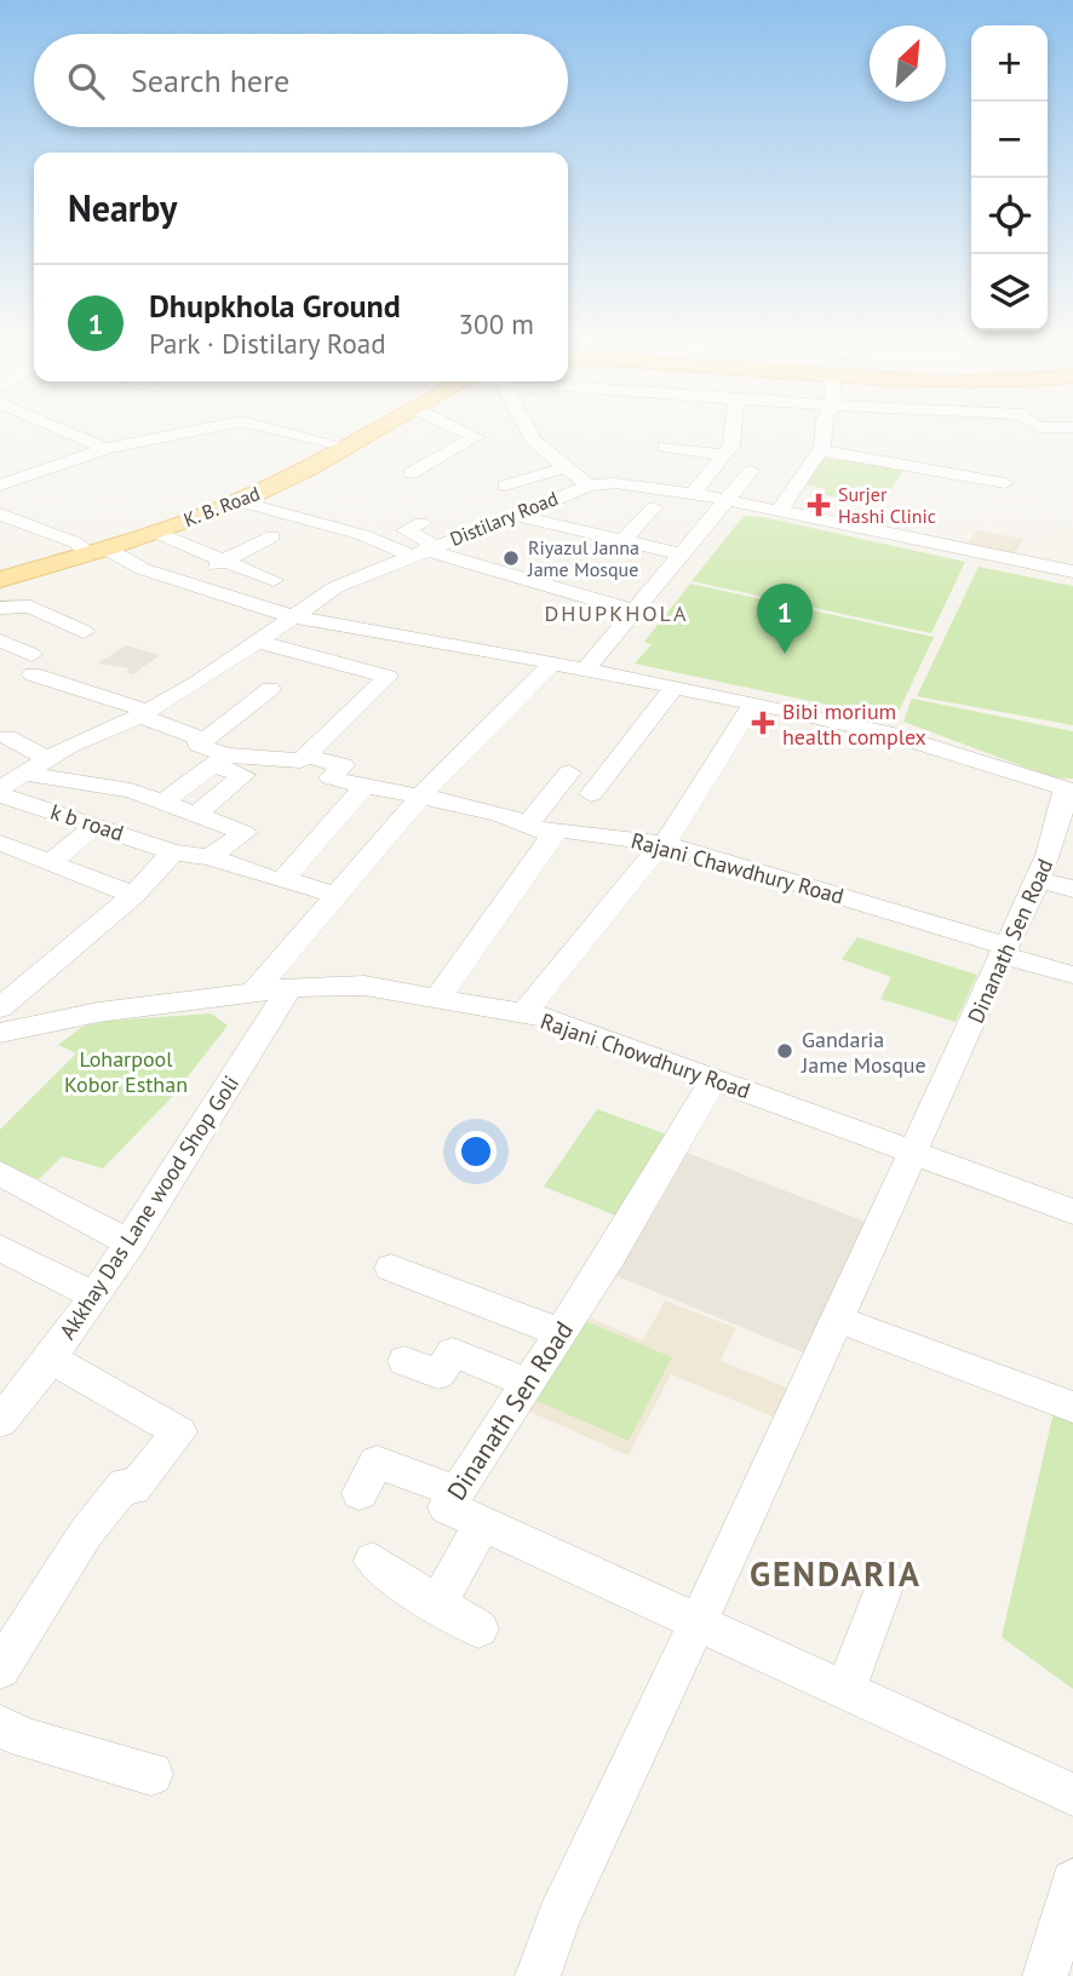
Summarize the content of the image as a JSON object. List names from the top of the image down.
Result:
{
  "streets": {
    "main road": ["K. B. Road"],
    "street": [
      "Distilary Road",
      "k b road",
      "Rajani Chawdhury Road",
      "Dinanath Sen Road",
      "Rajani Chowdhury Road",
      "Akkhay Das Lane wood Shop Goli"
    ]
  },
  "crossings": [
    ["Distilary Road", "k b road"],
    ["Rajani Chawdhury Road", "Dinanath Sen Road"],
    ["Dinanath Sen Road", "Rajani Chowdhury Road"],
    ["Rajani Chowdhury Road", "Akkhay Das Lane wood Shop Goli"]
  ],
  "districts": ["DHUPKHOLA", "GENDARIA"],
  "parks": ["Loharpool Kobor Esthan"],
  "places": {
    "health": ["Surjer Hashi Clinic", "Bibi morium health complex"],
    "other": ["Riyazul Janna Jame Mosque", "Gandaria Jame Mosque"]
  },
  "north": "top right",
  "page": {
    "map_buttons": ["+", "−"],
    "search": "Search here",
    "heading": "Nearby",
    "list": [
      {
        "mark": "1",
        "name": "Dhupkhola Ground",
        "note": "Park · Distilary Road",
        "value": "300 m"
      }
    ],
    "pins": "1"
  }
}
